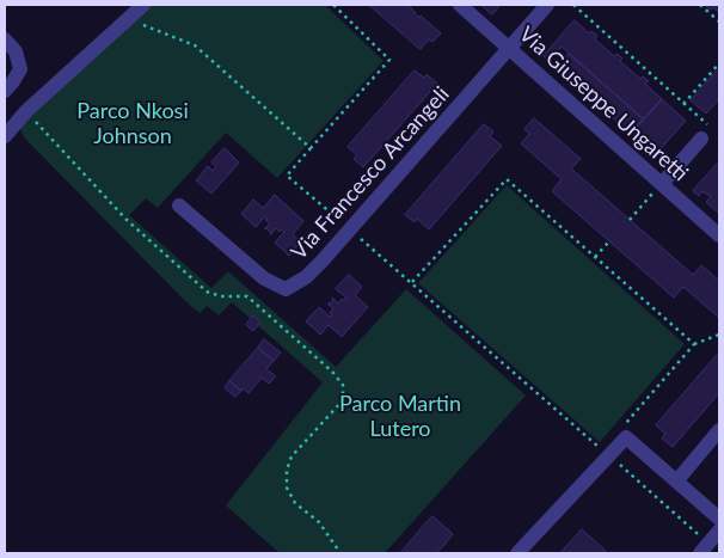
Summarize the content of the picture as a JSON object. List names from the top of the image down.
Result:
{
  "streets": {
    "street": ["Via Giuseppe Ungaretti", "Via Francesco Arcangeli"]
  },
  "crossings": [
    ["Via Giuseppe Ungaretti", "Via Francesco Arcangeli"]
  ],
  "parks": ["Parco Nkosi Johnson", "Parco Martin Lutero"]
}
